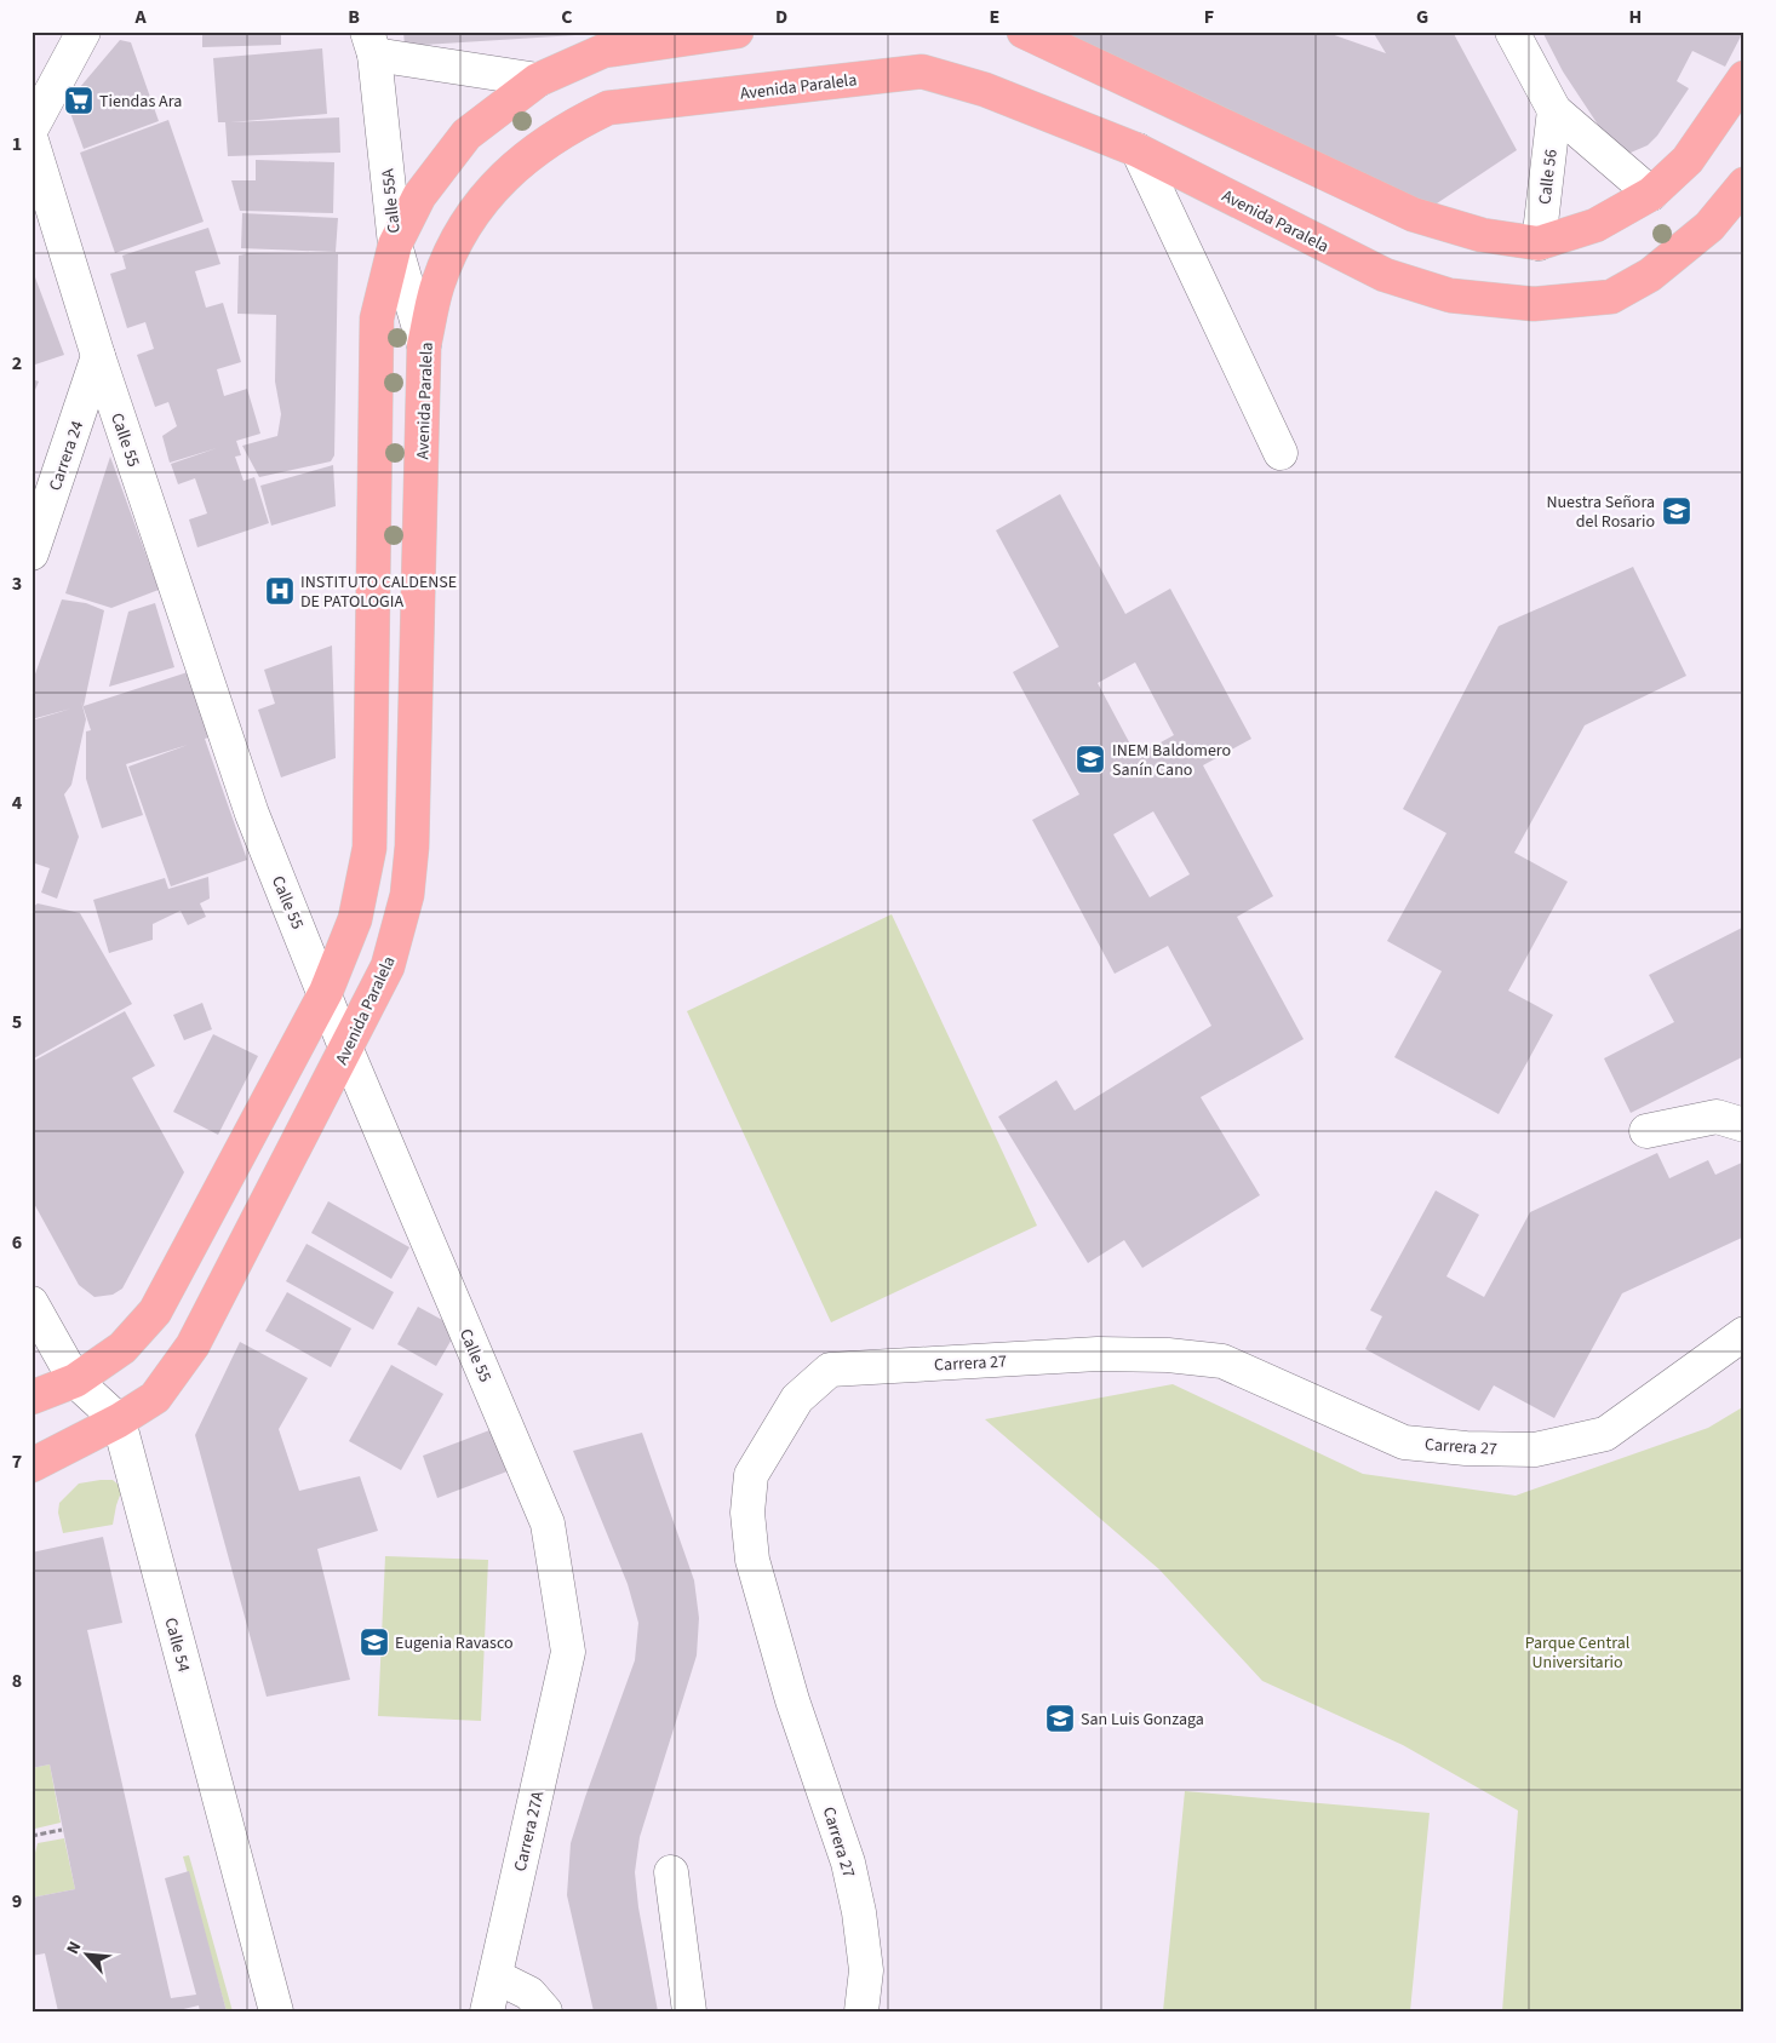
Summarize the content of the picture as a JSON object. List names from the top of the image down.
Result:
{
  "streets": {
    "main road": ["Avenida Paralela"],
    "street": [
      "Calle 56",
      "Calle 55A",
      "Calle 55",
      "Carrera 24",
      "Carrera 27",
      "Calle 54",
      "Carrera 27A"
    ]
  },
  "crossings": [
    ["Avenida Paralela", "Calle 55A"],
    ["Avenida Paralela", "Calle 55"],
    ["Avenida Paralela", "Calle 54"],
    ["Calle 55", "Carrera 24"],
    ["Calle 55", "Carrera 27A"]
  ],
  "parks": ["Parque Central Universitario"],
  "places": {
    "supermarket": ["Tiendas Ara"],
    "school or university": [
      "Nuestra Señora del Rosario",
      "INEM Baldomero Sanín Cano",
      "Eugenia Ravasco",
      "San Luis Gonzaga"
    ],
    "hospital": ["INSTITUTO CALDENSE DE PATOLOGIA"]
  },
  "north": "top left",
  "grid": {
    "columns": [
      "A",
      "B",
      "C",
      "D",
      "E",
      "F",
      "G",
      "H"
    ],
    "rows": [
      "1",
      "2",
      "3",
      "4",
      "5",
      "6",
      "7",
      "8",
      "9"
    ]
  }
}
